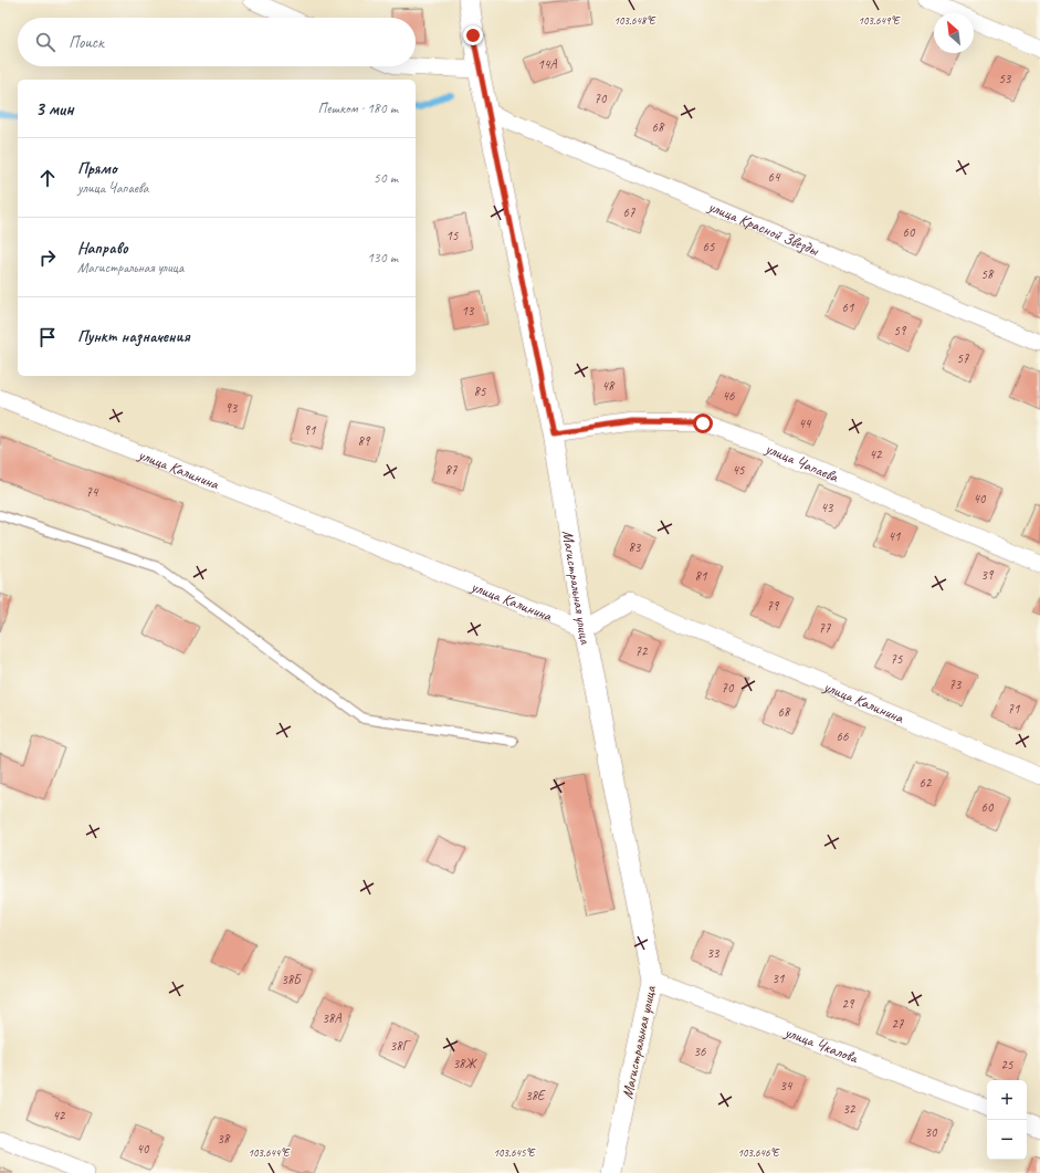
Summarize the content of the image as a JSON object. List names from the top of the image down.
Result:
{
  "streets": {
    "street": [
      "улица Красной Звезды",
      "улица Чапаева",
      "улица Калинина",
      "Магистральная улица",
      "улица Чкалова"
    ]
  },
  "crossings": [
    ["улица Красной Звезды", "Магистральная улица"],
    ["улица Чапаева", "Магистральная улица"],
    ["улица Калинина", "Магистральная улица"],
    ["Магистральная улица", "улица Чкалова"]
  ],
  "house_numbers": [
    "14А",
    "53",
    "70",
    "68",
    "64",
    "67",
    "60",
    "15",
    "65",
    "58",
    "61",
    "13",
    "59",
    "57",
    "48",
    "85",
    "46",
    "93",
    "44",
    "91",
    "89",
    "42",
    "87",
    "45",
    "74",
    "40",
    "43",
    "41",
    "83",
    "39",
    "81",
    "79",
    "77",
    "72",
    "75",
    "73",
    "70",
    "71",
    "68",
    "66",
    "62",
    "60",
    "33",
    "31",
    "38Б",
    "29",
    "38А",
    "27",
    "38Г",
    "36",
    "38Ж",
    "25",
    "34",
    "38Е",
    "32",
    "42",
    "30",
    "38",
    "40"
  ],
  "north": "top left",
  "page": {
    "search": "Поиск",
    "heading": ["3 мин", "Пешком · 180 m"],
    "list": [
      ["Прямо", "улица Чапаева", "50 m"],
      ["Направо", "Магистральная улица", "130 m"],
      "Пункт назначения"
    ],
    "map_buttons": ["+", "−"]
  },
  "coordinates": [
    "103.648°E",
    "103.649°E",
    "103.644°E",
    "103.645°E",
    "103.646°E"
  ]
}
